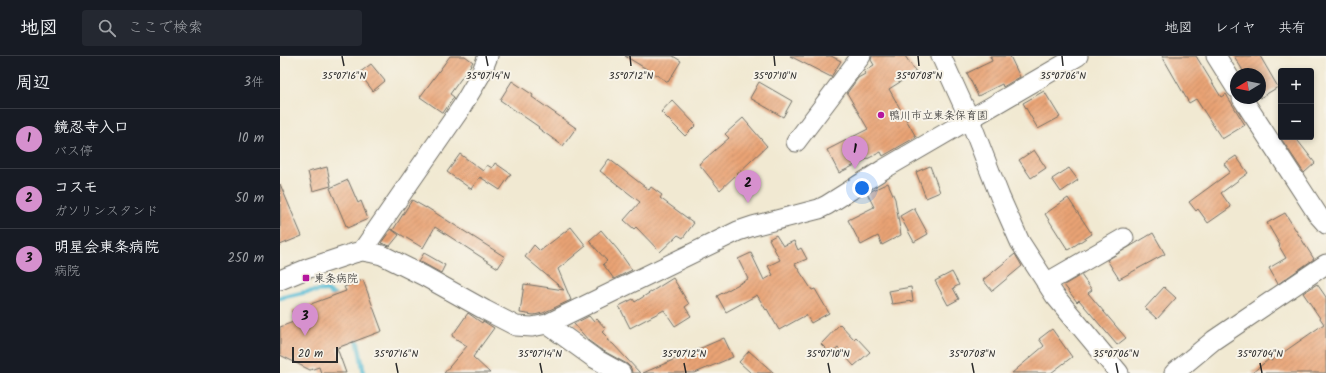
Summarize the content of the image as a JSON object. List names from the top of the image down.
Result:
{
  "places": {
    "other": ["鴨川市立東条保育園"],
    "transit": ["東条病院"]
  },
  "scale_bar": "20 m",
  "north": "left",
  "page": {
    "header": "地図",
    "search": "ここで検索",
    "nav": ["地図", "レイヤ", "共有"],
    "heading": ["周辺", "3件"],
    "map_buttons": ["+", "−"],
    "list": [
      {
        "mark": "1",
        "name": "鏡忍寺入口",
        "note": "バス停",
        "value": "10 m"
      },
      {
        "mark": "2",
        "name": "コスモ",
        "note": "ガソリンスタンド",
        "value": "50 m"
      },
      {
        "mark": "3",
        "name": "明星会東条病院",
        "note": "病院",
        "value": "250 m"
      }
    ],
    "pins": ["1", "2", "3"],
    "scale": "20 m"
  },
  "coordinates": [
    "35°07'16\"N",
    "35°07'14\"N",
    "35°07'12\"N",
    "35°07'10\"N",
    "35°07'08\"N",
    "35°07'06\"N",
    "35°07'04\"N"
  ]
}
